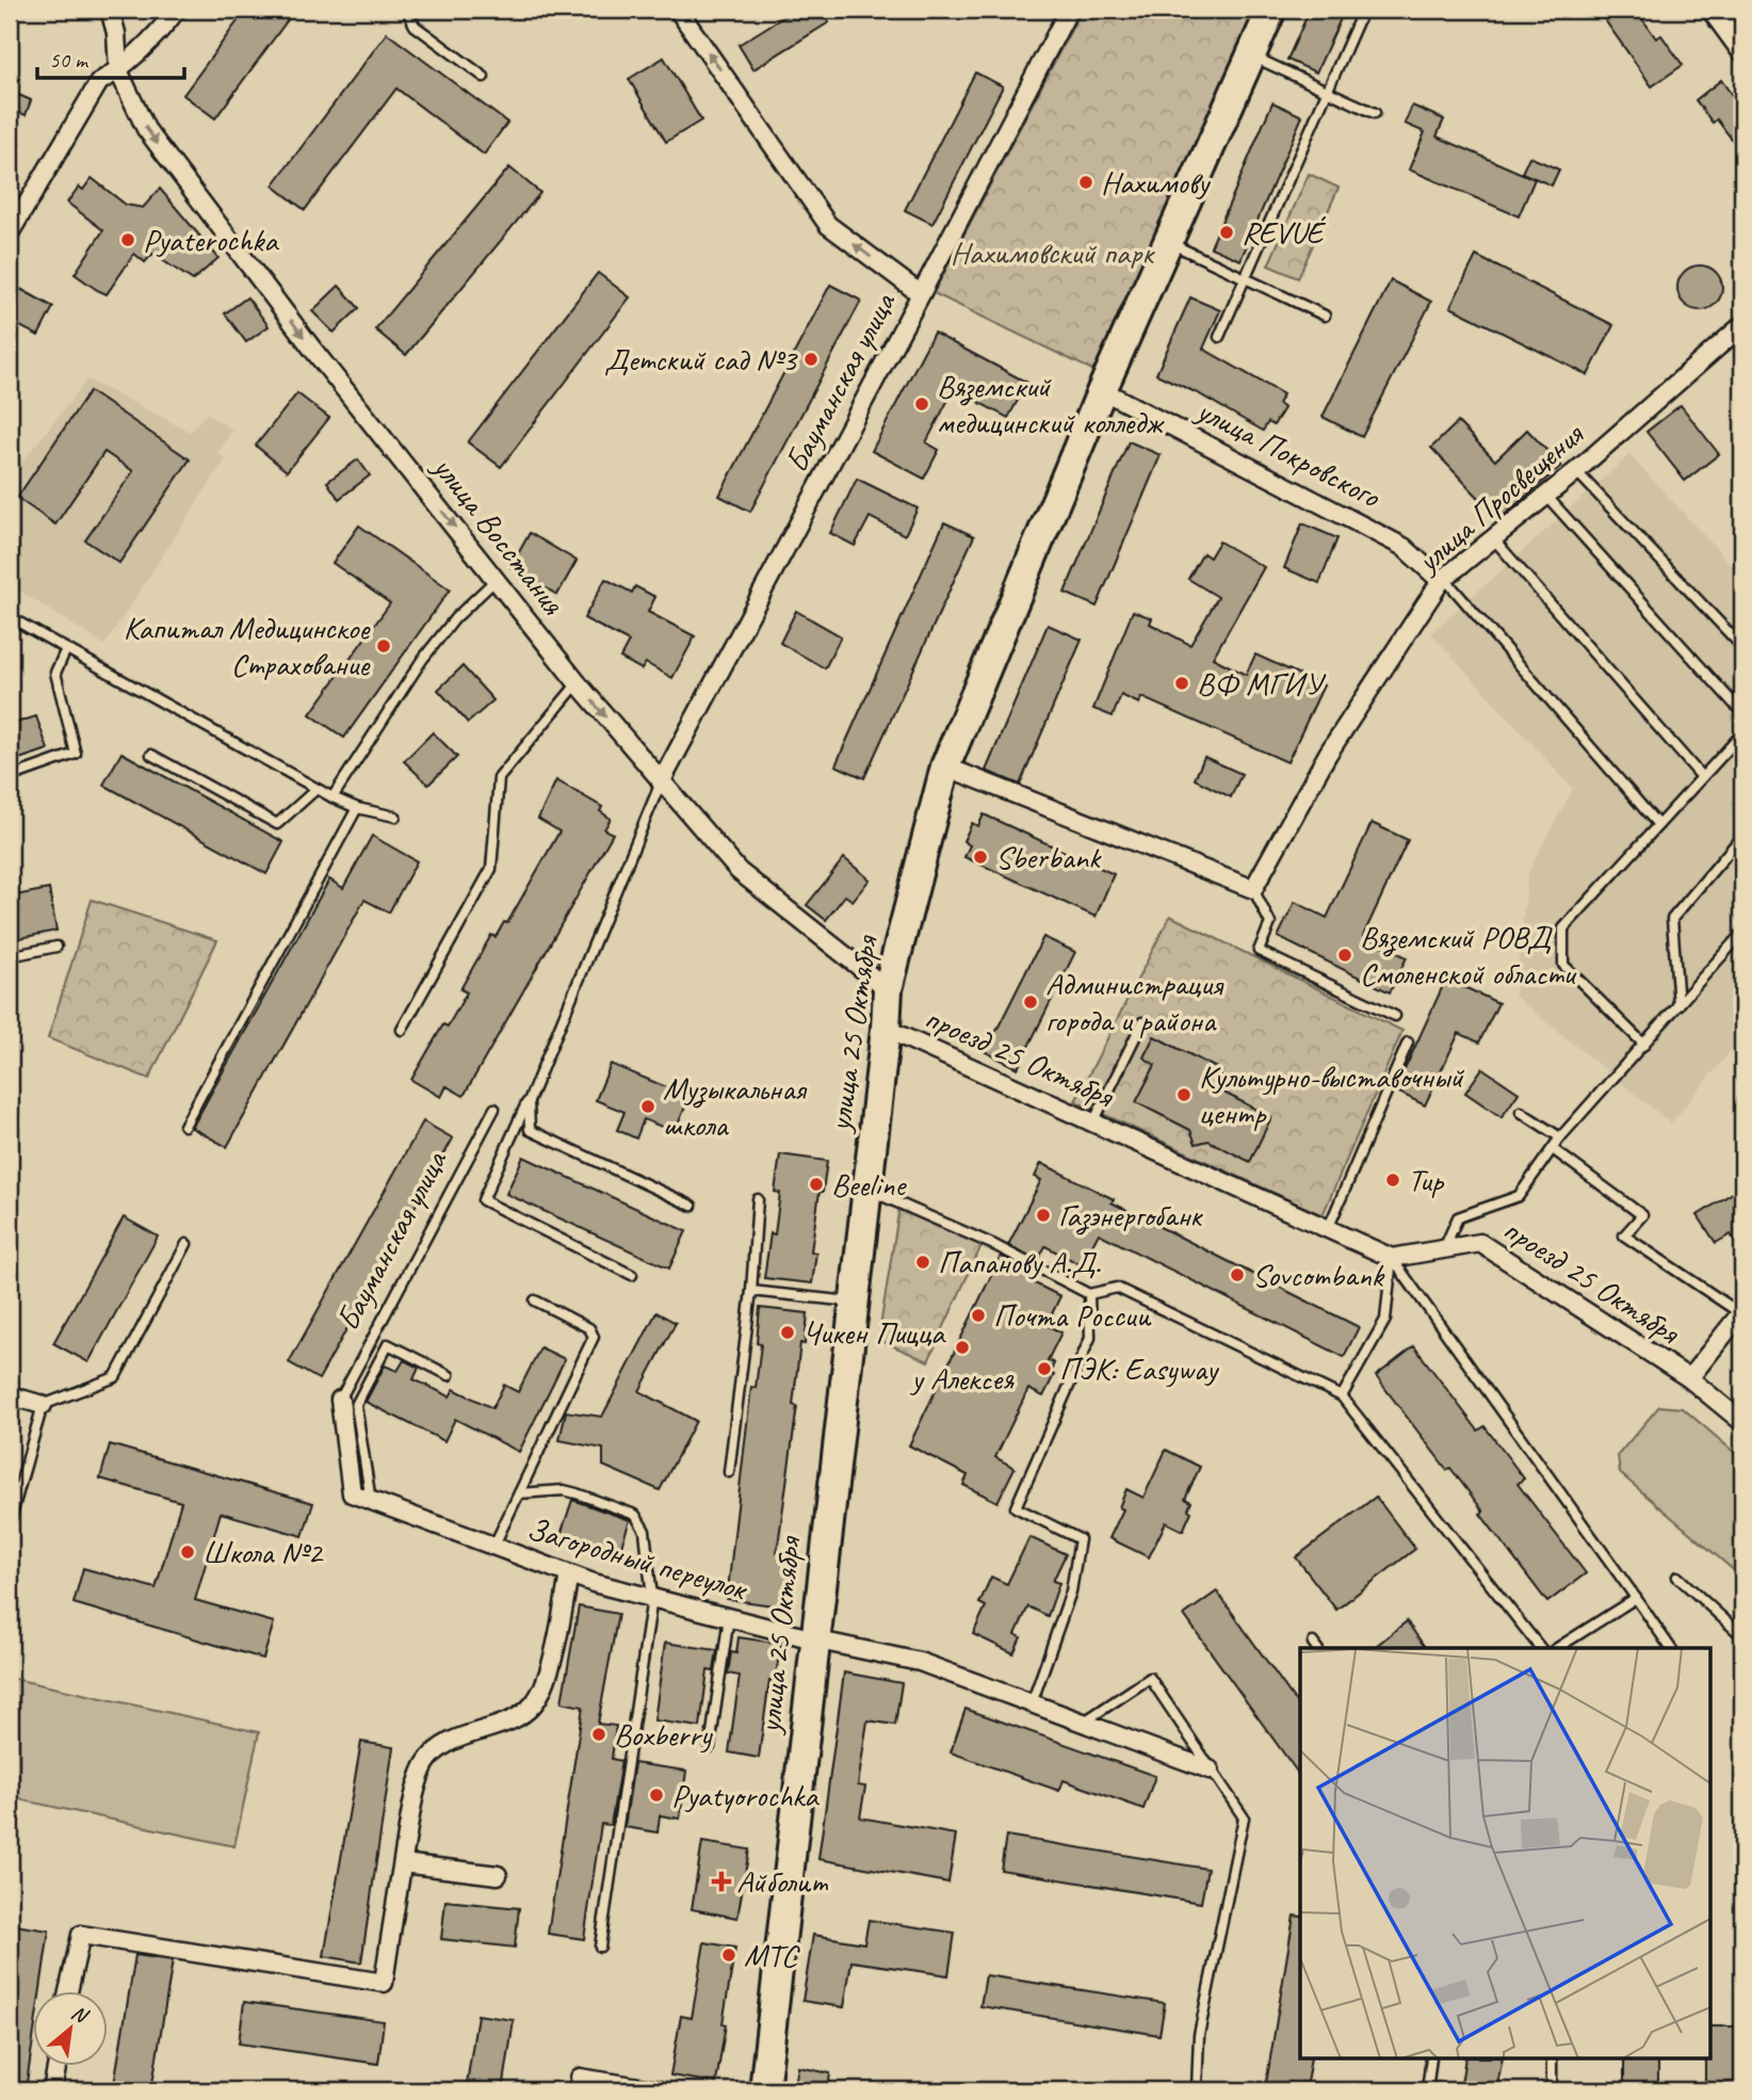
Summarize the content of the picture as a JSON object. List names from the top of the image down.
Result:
{
  "streets": {
    "main road": ["улица 25 Октября"],
    "street": [
      "Бауманская улица",
      "улица Покровского",
      "улица Просвещения",
      "улица Восстания",
      "проезд 25 Октября",
      "Загородный переулок"
    ]
  },
  "crossings": [
    ["Бауманская улица", "улица Восстания"],
    ["Бауманская улица", "Загородный переулок"],
    ["улица Покровского", "улица Просвещения"],
    ["улица Покровского", "улица 25 Октября"],
    ["улица Восстания", "улица 25 Октября"],
    ["улица 25 Октября", "проезд 25 Октября"],
    ["улица 25 Октября", "Загородный переулок"]
  ],
  "one_way": ["улица Восстания"],
  "parks": ["Нахимовский парк"],
  "places": {
    "other": [
      "Нахимову",
      "REVUÉ",
      "Pyaterochka",
      "Детский сад №3",
      "Вяземский медицинский колледж",
      "Капитал Медицинское Страхование",
      "ВФ МГИУ",
      "Sberbank",
      "Вяземский РОВД Смоленской области",
      "Администрация города и района",
      "Культурно-выставочный центр",
      "Музыкальная школа",
      "Тир",
      "Beeline",
      "Газэнергобанк",
      "Папанову А.Д.",
      "Sovcombank",
      "Почта России",
      "Чикен Пицца",
      "у Алексея",
      "ПЭК: Easyway",
      "Школа №2",
      "Boxberry",
      "Pyatyorochka",
      "МТС"
    ],
    "health": ["Айболит"]
  },
  "scale_bar": "50 m",
  "north": "top right"
}
